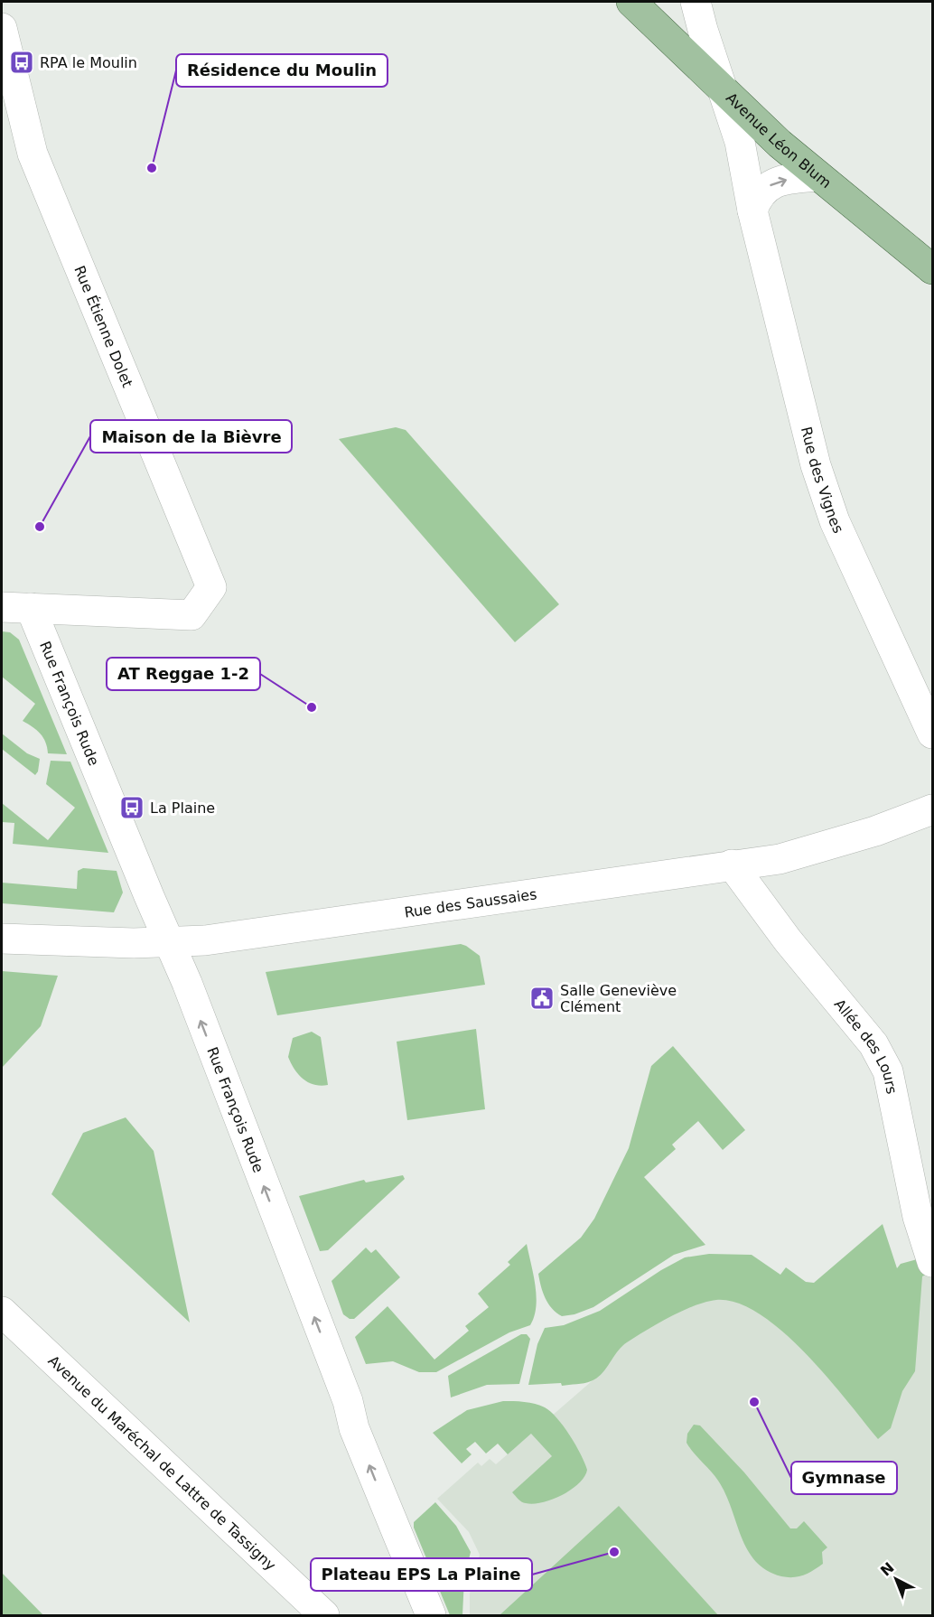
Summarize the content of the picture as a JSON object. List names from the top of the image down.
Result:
{
  "streets": {
    "main road": ["Avenue Léon Blum"],
    "street": [
      "Rue Étienne Dolet",
      "Rue des Vignes",
      "Rue François Rude",
      "Rue des Saussaies",
      "Allée des Lours",
      "Avenue du Maréchal de Lattre de Tassigny"
    ]
  },
  "crossings": [
    ["Avenue Léon Blum", "Rue des Vignes"],
    ["Rue Étienne Dolet", "Rue François Rude"],
    ["Rue François Rude", "Rue des Saussaies"],
    ["Rue des Saussaies", "Allée des Lours"]
  ],
  "one_way": ["Rue François Rude"],
  "places": {
    "bus stop": ["RPA le Moulin", "La Plaine"],
    "other": [
      "Résidence du Moulin",
      "Maison de la Bièvre",
      "AT Reggae 1-2",
      "Gymnase",
      "Plateau EPS La Plaine"
    ],
    "public building": ["Salle Geneviève Clément"]
  },
  "north": "top left"
}
